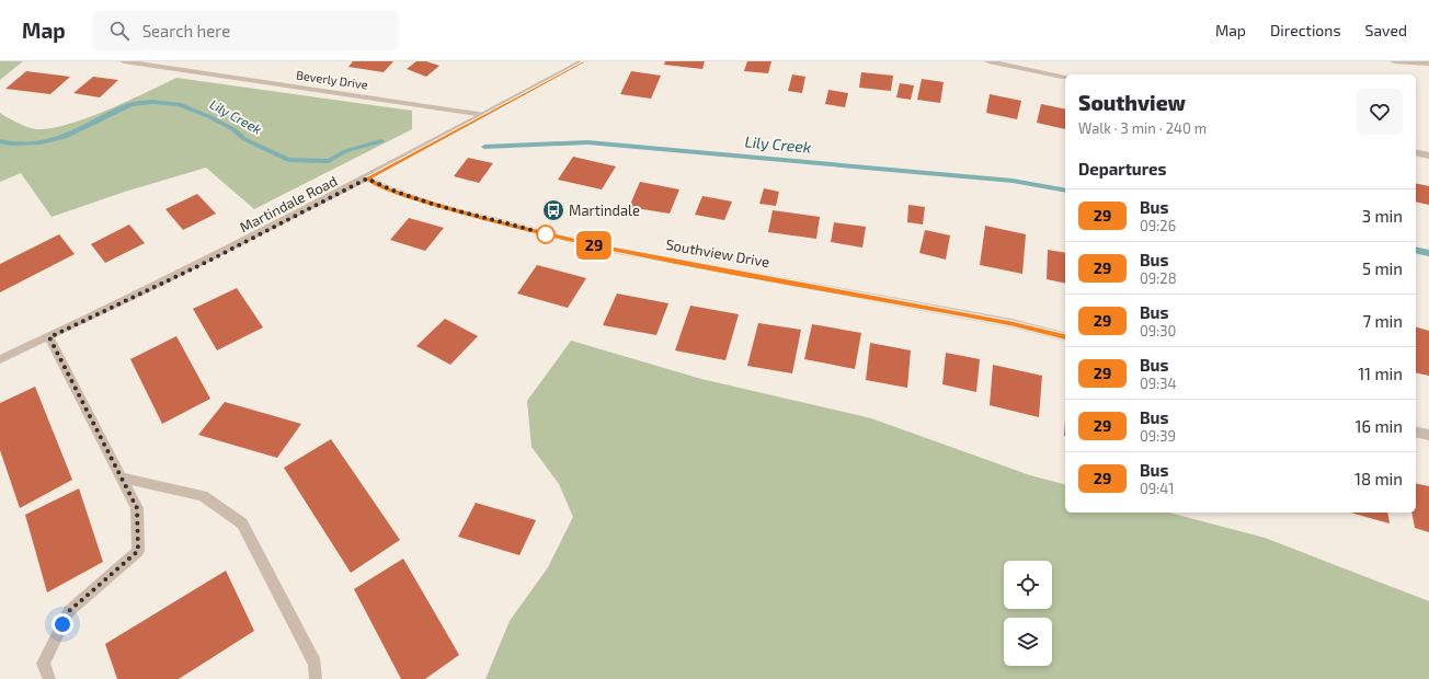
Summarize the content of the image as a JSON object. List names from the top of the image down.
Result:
{
  "streets": {
    "street": ["Beverly Drive", "Martindale Road", "Southview Drive"]
  },
  "crossings": [
    ["Beverly Drive", "Martindale Road"],
    ["Martindale Road", "Southview Drive"]
  ],
  "water": ["Lily Creek"],
  "places": {
    "bus stop": ["Martindale"]
  },
  "lines": ["bus line 29"],
  "page": {
    "header": "Map",
    "search": "Search here",
    "nav": ["Map", "Directions", "Saved"],
    "on_map": "29",
    "heading": [
      ["Southview", "Walk · 3 min · 240 m"],
      "Departures"
    ],
    "list": [
      {
        "mark": "29",
        "name": "Bus",
        "note": "09:26",
        "value": "3 min"
      },
      {
        "mark": "29",
        "name": "Bus",
        "note": "09:28",
        "value": "5 min"
      },
      {
        "mark": "29",
        "name": "Bus",
        "note": "09:30",
        "value": "7 min"
      },
      {
        "mark": "29",
        "name": "Bus",
        "note": "09:34",
        "value": "11 min"
      },
      {
        "mark": "29",
        "name": "Bus",
        "note": "09:39",
        "value": "16 min"
      },
      {
        "mark": "29",
        "name": "Bus",
        "note": "09:41",
        "value": "18 min"
      }
    ]
  }
}
